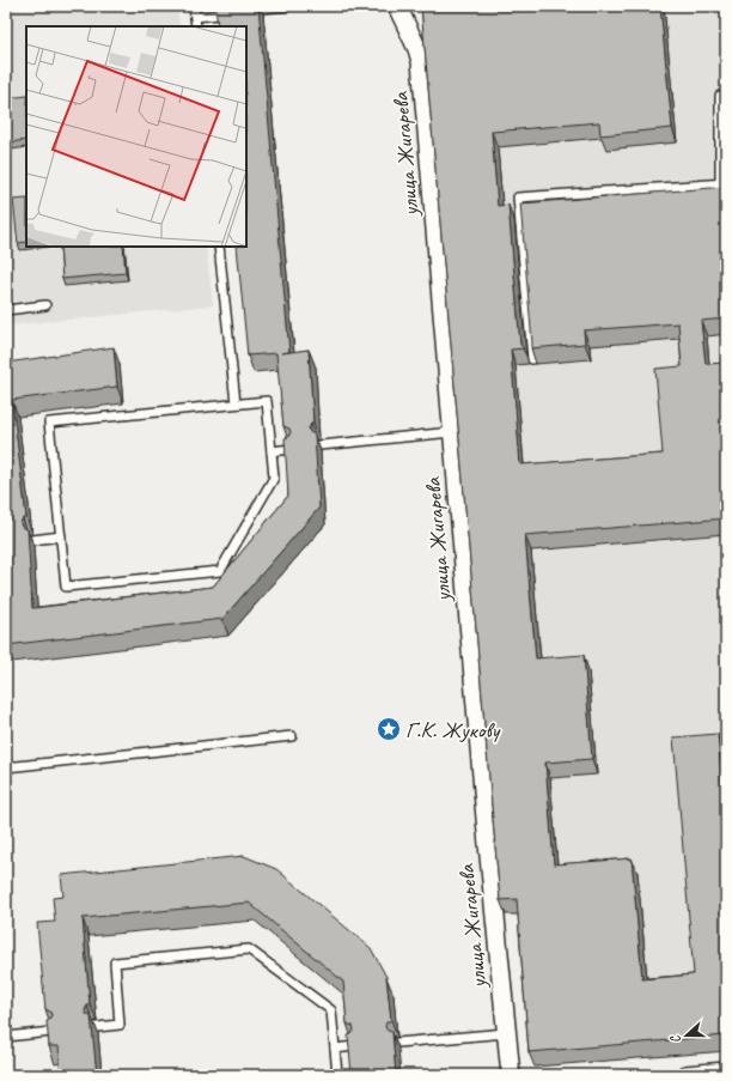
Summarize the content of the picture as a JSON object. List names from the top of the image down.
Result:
{
  "streets": {
    "street": ["улица Жигарева"]
  },
  "places": {
    "place": ["Г.К. Жукову"]
  },
  "north": "left"
}
